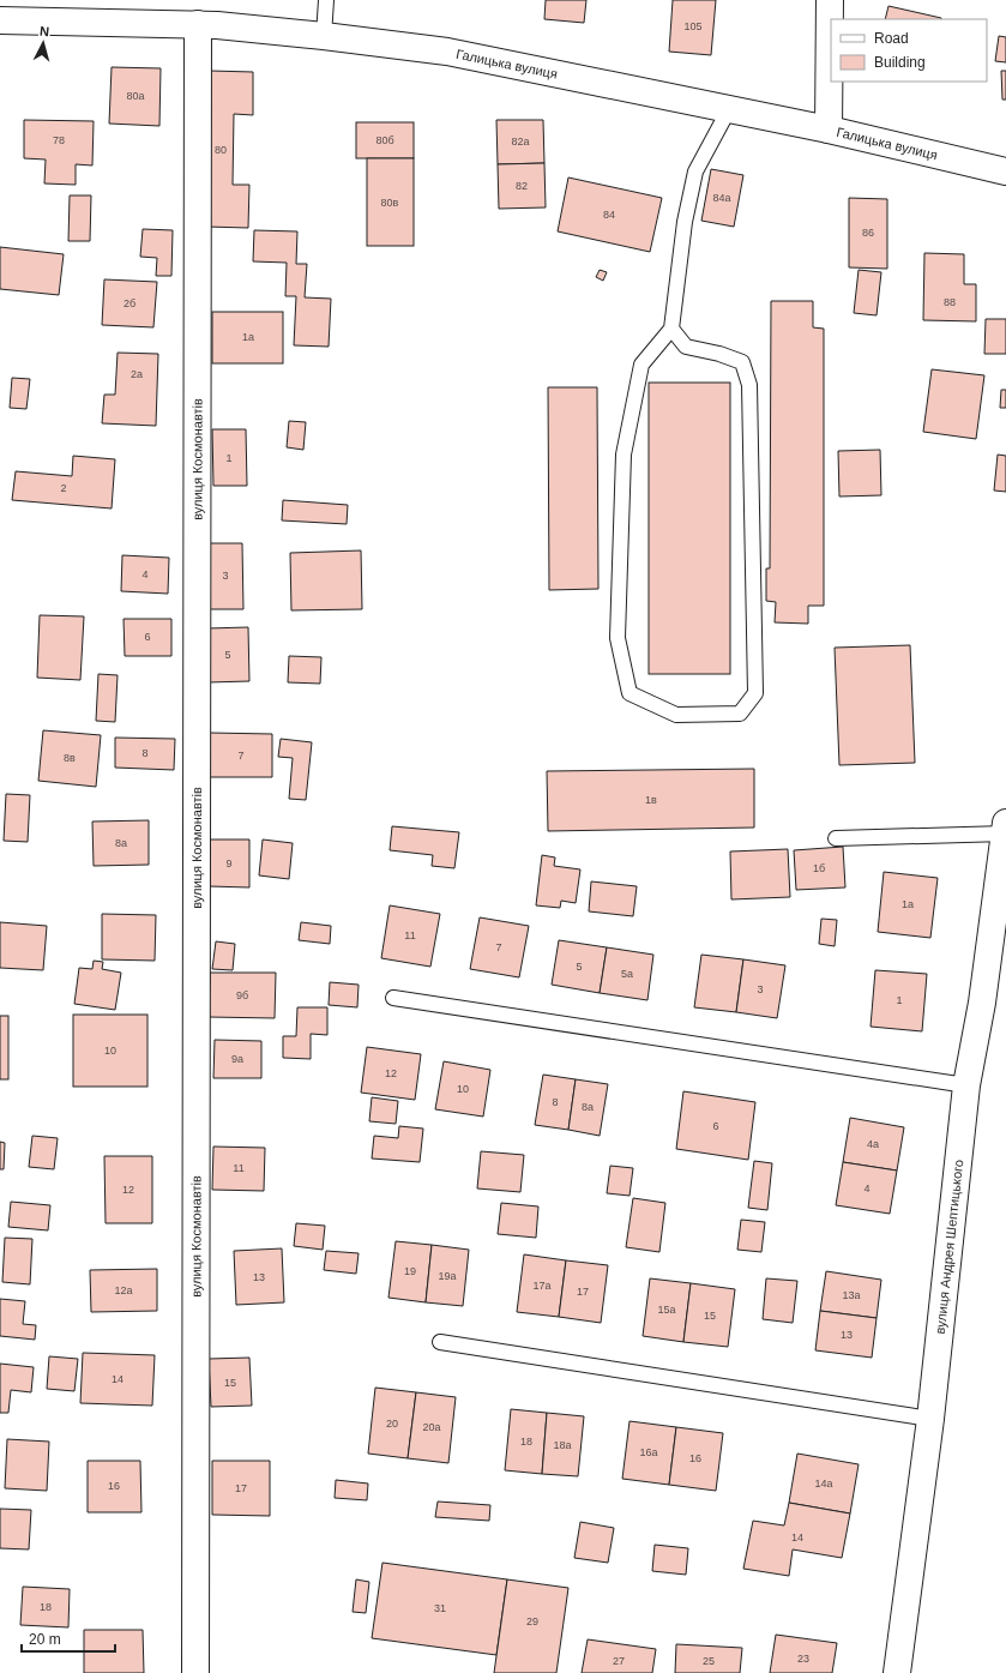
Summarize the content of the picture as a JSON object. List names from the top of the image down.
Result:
{
  "streets": {
    "street": ["Галицька вулиця", "вулиця Космонавтів", "вулиця Андрея Шептицького"]
  },
  "crossings": [
    ["Галицька вулиця", "вулиця Космонавтів"]
  ],
  "house_numbers": [
    "105",
    "80а",
    "78",
    "80б",
    "82а",
    "80",
    "82",
    "84а",
    "80в",
    "84",
    "86",
    "88",
    "2б",
    "1а",
    "2а",
    "1",
    "2",
    "4",
    "3",
    "6",
    "5",
    "8",
    "7",
    "8в",
    "1в",
    "8а",
    "9",
    "1б",
    "1а",
    "11",
    "7",
    "5",
    "5а",
    "3",
    "9б",
    "1",
    "10",
    "9а",
    "12",
    "10",
    "8",
    "8а",
    "6",
    "4а",
    "11",
    "4",
    "12",
    "19",
    "19а",
    "13",
    "17а",
    "12а",
    "17",
    "13а",
    "15а",
    "15",
    "13",
    "14",
    "15",
    "20",
    "20а",
    "18",
    "18а",
    "16а",
    "16",
    "14а",
    "16",
    "17",
    "14",
    "18",
    "31",
    "29",
    "23",
    "27",
    "25"
  ],
  "legend": ["Road", "Building"],
  "scale_bar": "20 m",
  "north": "top"
}
